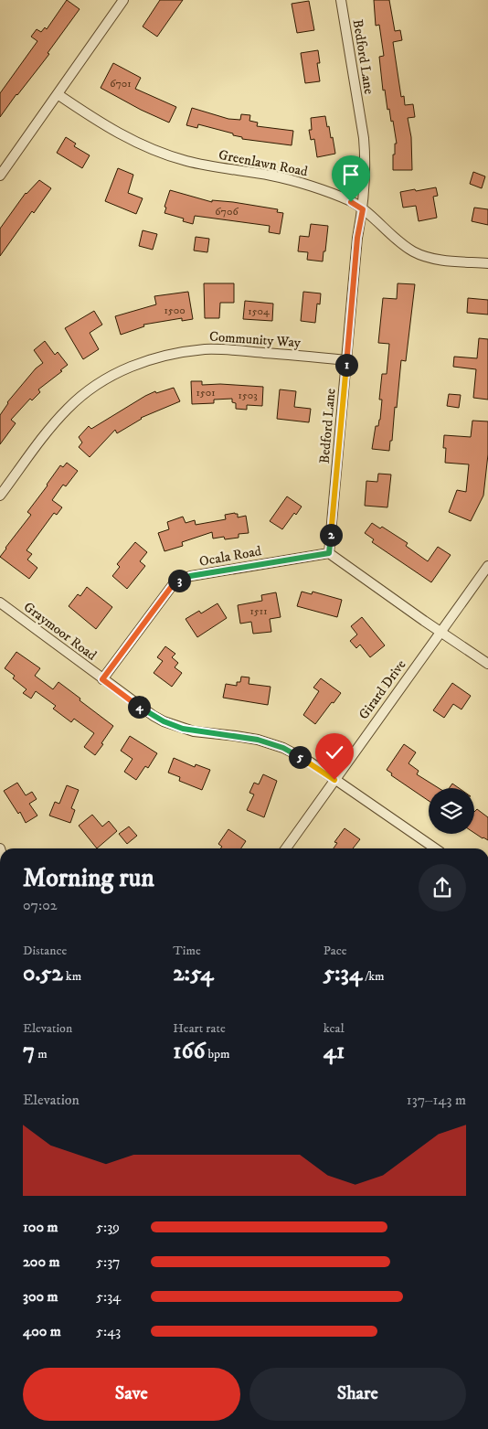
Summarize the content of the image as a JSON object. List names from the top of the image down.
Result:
{
  "streets": {
    "street": [
      "Bedford Lane",
      "Greenlawn Road",
      "Community Way",
      "Ocala Road",
      "Graymoor Road",
      "Girard Drive"
    ]
  },
  "crossings": [
    ["Bedford Lane", "Greenlawn Road"],
    ["Bedford Lane", "Community Way"],
    ["Bedford Lane", "Ocala Road"],
    ["Ocala Road", "Graymoor Road"],
    ["Graymoor Road", "Girard Drive"]
  ],
  "house_numbers": [
    "6701",
    "6706",
    "1500",
    "1504",
    "1501",
    "1503",
    "1511"
  ],
  "page": {
    "pins": [
      "1",
      "2",
      "3",
      "4",
      "5"
    ],
    "heading": ["Morning run", "07:02"],
    "stats": [
      ["Distance", "0.52 km"],
      ["Time", "2:54"],
      ["Pace", "5:34 /km"],
      ["Elevation", "7 m"],
      ["Heart rate", "166 bpm"],
      ["kcal", "41"]
    ],
    "chart": ["Elevation", "137–143 m"],
    "list": [
      {
        "name": "100 m",
        "note": "5:39"
      },
      {
        "name": "200 m",
        "note": "5:37"
      },
      {
        "name": "300 m",
        "note": "5:34"
      },
      {
        "name": "400 m",
        "note": "5:43"
      }
    ],
    "buttons": ["Save", "Share"]
  }
}
